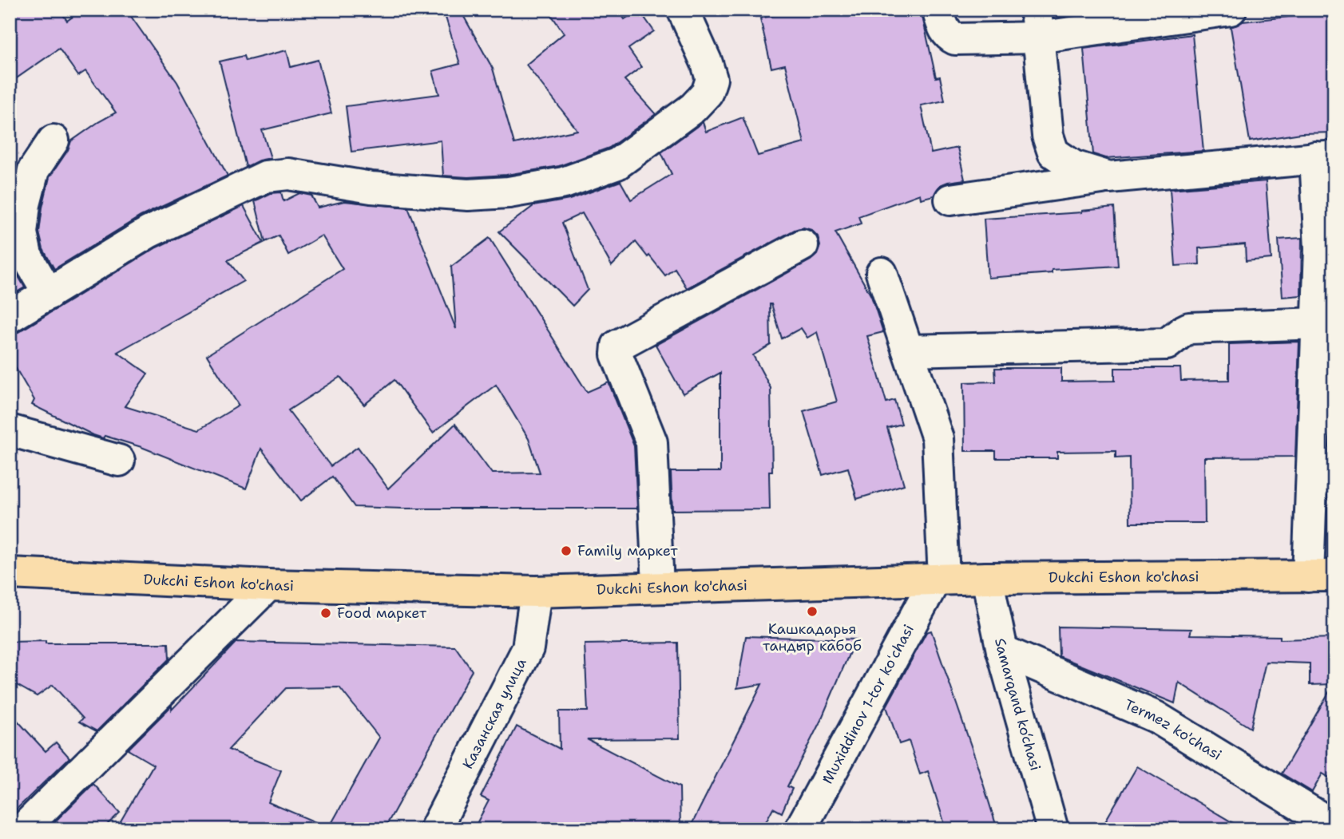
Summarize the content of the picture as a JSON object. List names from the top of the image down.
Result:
{
  "streets": {
    "main road": ["Dukchi Eshon ko'chasi"],
    "street": [
      "Muxiddinov 1-tor koʻchasi",
      "Samarqand ko‘chasi",
      "Казанская улица",
      "Termez ko'chasi"
    ]
  },
  "crossings": [
    ["Dukchi Eshon ko'chasi", "Muxiddinov 1-tor koʻchasi"],
    ["Dukchi Eshon ko'chasi", "Samarqand ko‘chasi"],
    ["Dukchi Eshon ko'chasi", "Казанская улица"],
    ["Samarqand ko‘chasi", "Termez ko'chasi"]
  ],
  "places": ["Family маркет", "Кашкадарья тандыр кабоб", "Food маркет"]
}
